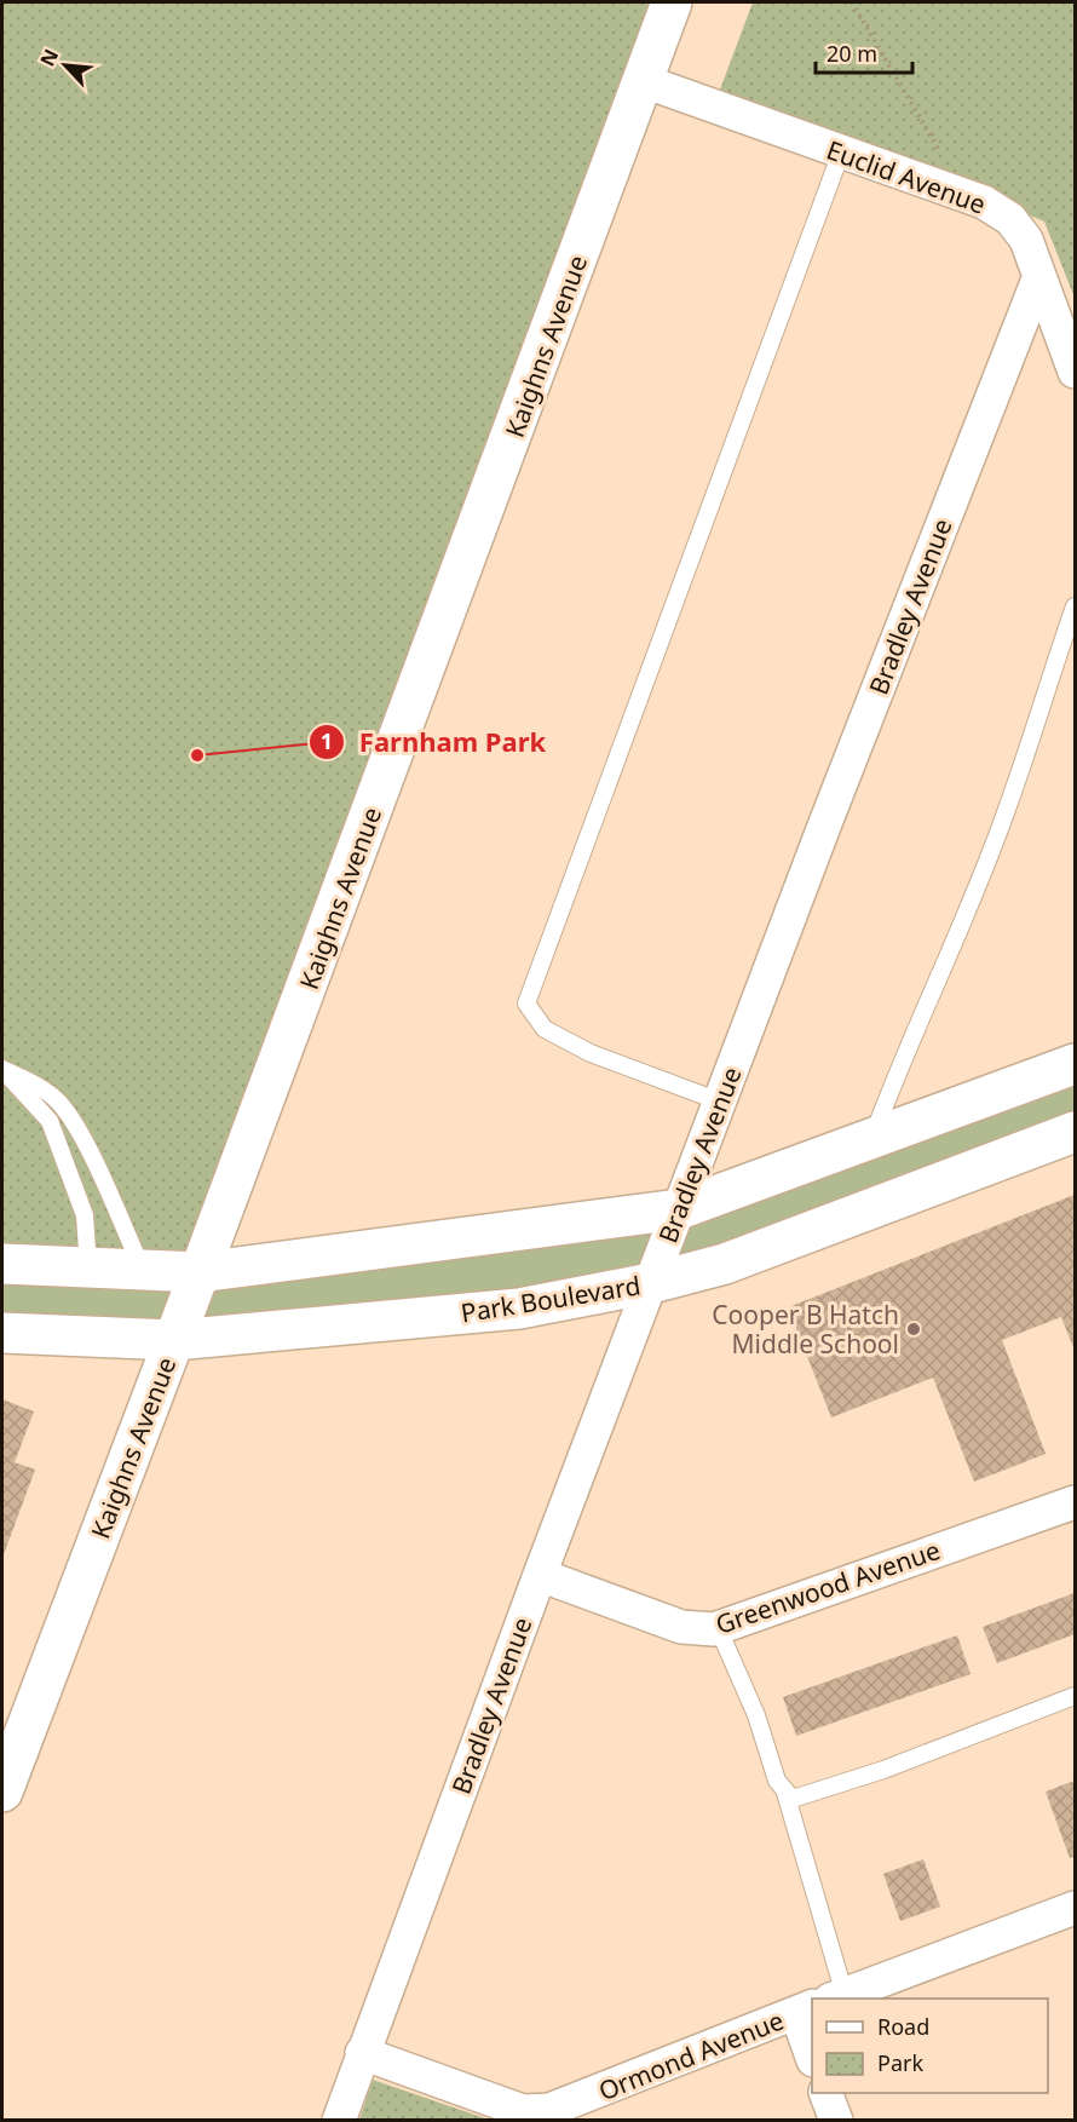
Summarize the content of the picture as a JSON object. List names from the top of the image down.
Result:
{
  "streets": {
    "street": [
      "Euclid Avenue",
      "Kaighns Avenue",
      "Bradley Avenue",
      "Park Boulevard",
      "Greenwood Avenue",
      "Ormond Avenue"
    ]
  },
  "crossings": [
    ["Euclid Avenue", "Kaighns Avenue"],
    ["Euclid Avenue", "Bradley Avenue"],
    ["Kaighns Avenue", "Park Boulevard"],
    ["Bradley Avenue", "Park Boulevard"],
    ["Bradley Avenue", "Greenwood Avenue"],
    ["Bradley Avenue", "Ormond Avenue"]
  ],
  "places": ["Farnham Park", "Cooper B Hatch Middle School"],
  "legend": ["Road", "Park"],
  "scale_bar": "20 m",
  "north": "top left"
}
